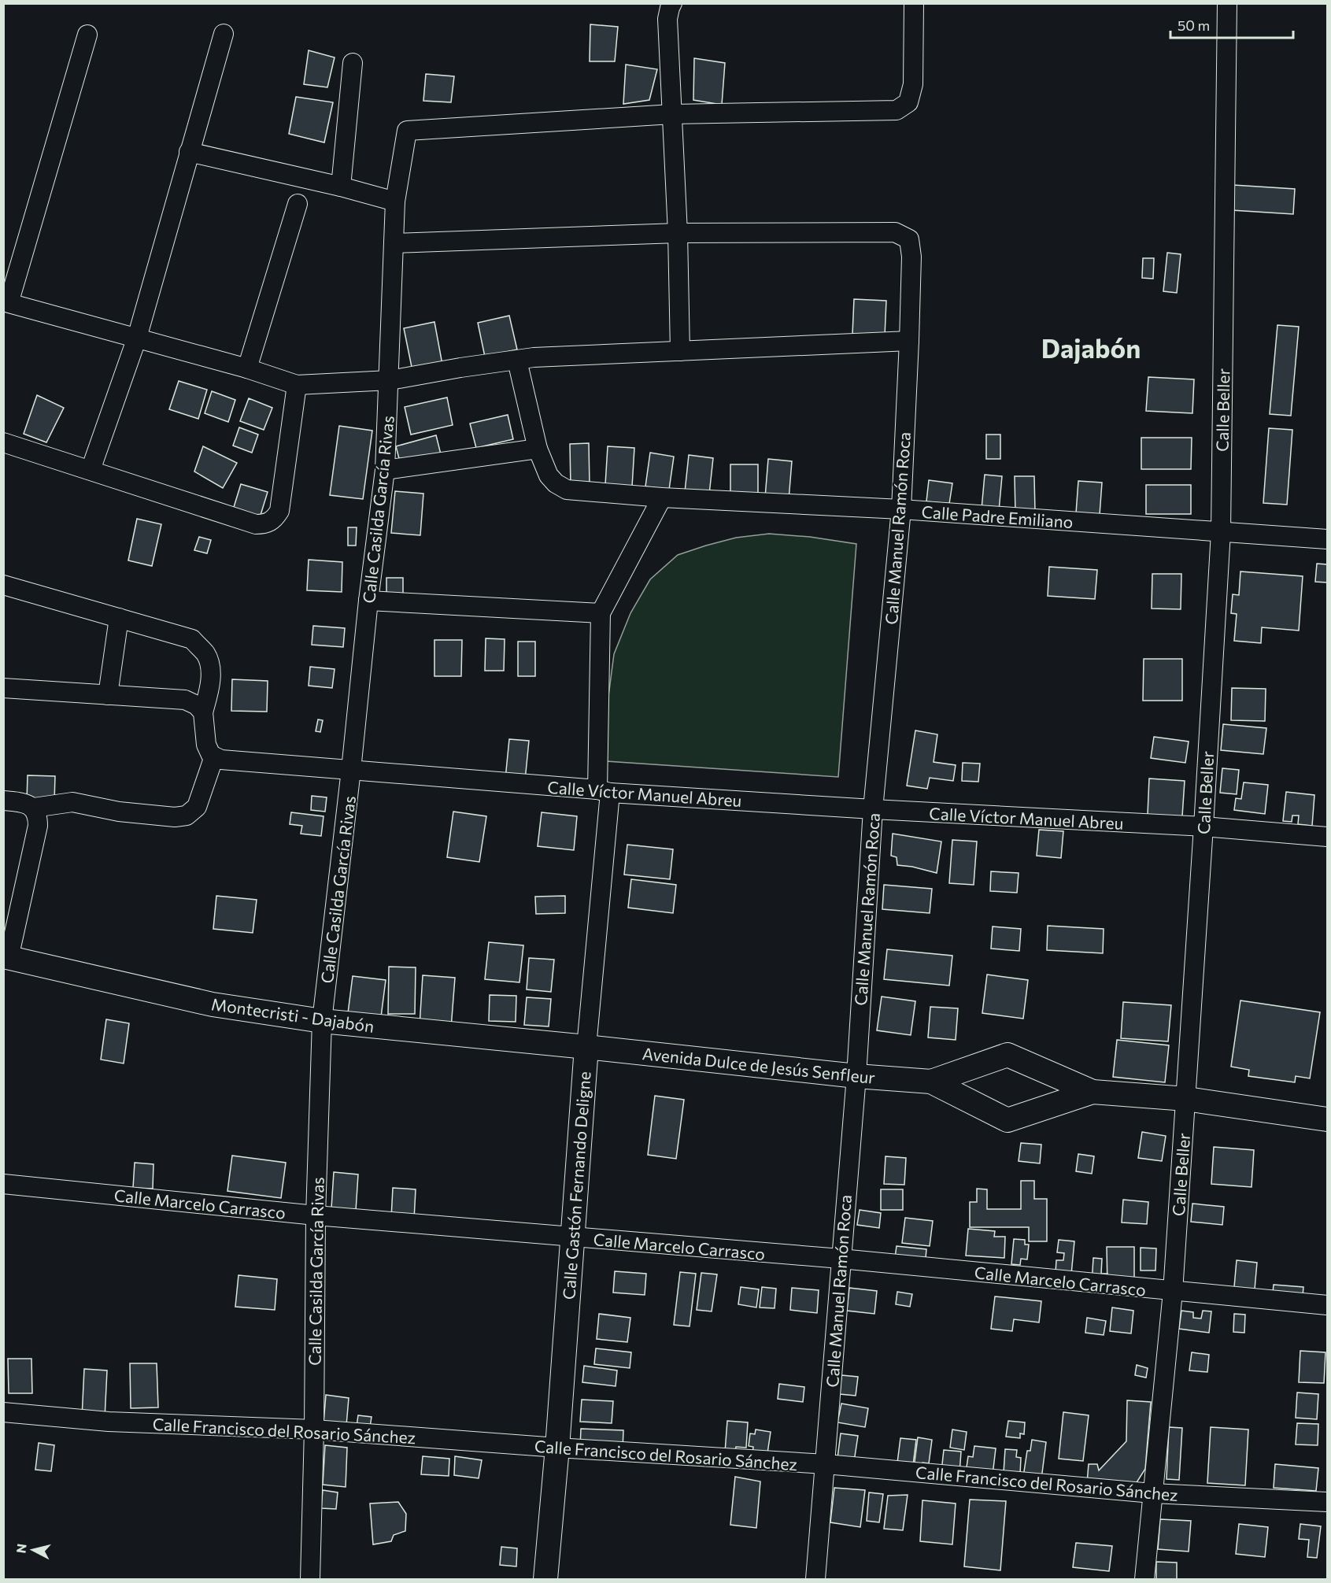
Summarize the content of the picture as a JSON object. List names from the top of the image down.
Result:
{
  "streets": {
    "main road": ["Montecristi - Dajabón", "Avenida Dulce de Jesús Senfleur", "Calle Gastón Fernando Deligne"],
    "street": [
      "Calle Beller",
      "Calle Casilda García Rivas",
      "Calle Padre Emiliano",
      "Calle Manuel Ramón Roca",
      "Calle Víctor Manuel Abreu",
      "Calle Marcelo Carrasco",
      "Calle Francisco del Rosario Sánchez"
    ]
  },
  "crossings": [
    ["Calle Beller", "Calle Padre Emiliano"],
    ["Calle Beller", "Calle Víctor Manuel Abreu"],
    ["Calle Beller", "Avenida Dulce de Jesús Senfleur"],
    ["Calle Beller", "Calle Marcelo Carrasco"],
    ["Calle Beller", "Calle Francisco del Rosario Sánchez"],
    ["Calle Casilda García Rivas", "Calle Víctor Manuel Abreu"],
    ["Calle Casilda García Rivas", "Montecristi - Dajabón"],
    ["Calle Casilda García Rivas", "Calle Marcelo Carrasco"],
    ["Calle Casilda García Rivas", "Calle Francisco del Rosario Sánchez"],
    ["Calle Padre Emiliano", "Calle Manuel Ramón Roca"],
    ["Calle Manuel Ramón Roca", "Calle Víctor Manuel Abreu"],
    ["Calle Manuel Ramón Roca", "Avenida Dulce de Jesús Senfleur"],
    ["Calle Manuel Ramón Roca", "Calle Marcelo Carrasco"],
    ["Calle Manuel Ramón Roca", "Calle Francisco del Rosario Sánchez"],
    ["Calle Víctor Manuel Abreu", "Calle Gastón Fernando Deligne"],
    ["Montecristi - Dajabón", "Avenida Dulce de Jesús Senfleur"],
    ["Montecristi - Dajabón", "Calle Gastón Fernando Deligne"],
    ["Avenida Dulce de Jesús Senfleur", "Calle Gastón Fernando Deligne"],
    ["Calle Gastón Fernando Deligne", "Calle Marcelo Carrasco"],
    ["Calle Gastón Fernando Deligne", "Calle Francisco del Rosario Sánchez"]
  ],
  "districts": ["Dajabón"],
  "scale_bar": "50 m",
  "north": "left"
}
